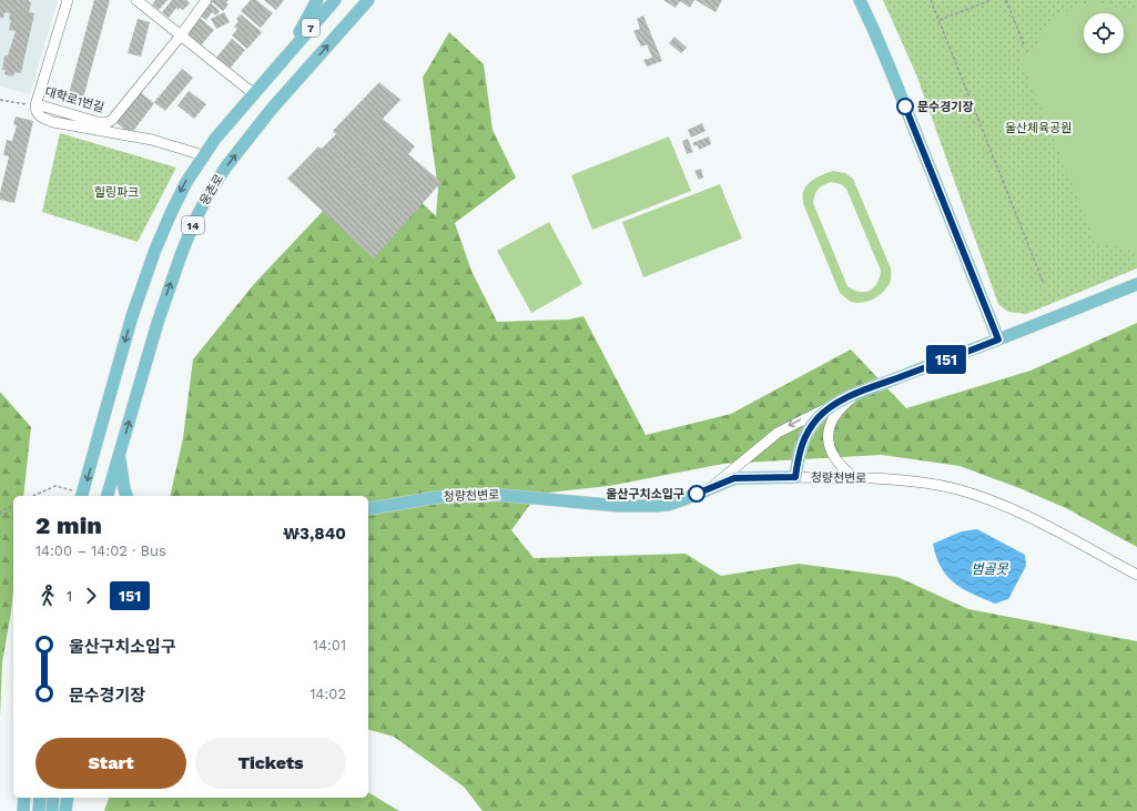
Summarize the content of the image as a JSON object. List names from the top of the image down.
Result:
{
  "streets": {
    "main road": [
      "7",
      "웅촌로",
      "14",
      "청량천변로"
    ],
    "street": ["대학로1번길"]
  },
  "water": ["범골못"],
  "parks": ["울산체육공원", "힐링파크"],
  "places": ["문수경기장", "울산구치소입구"],
  "lines": ["bus line 151"],
  "page": {
    "on_map": "151",
    "heading": ["2 min", "14:00 – 14:02 · Bus", "₩3,840"],
    "legs": ["1", "151"],
    "list": [
      {
        "name": "울산구치소입구",
        "value": "14:01"
      },
      {
        "name": "문수경기장",
        "value": "14:02"
      }
    ],
    "buttons": ["Start", "Tickets"]
  }
}
